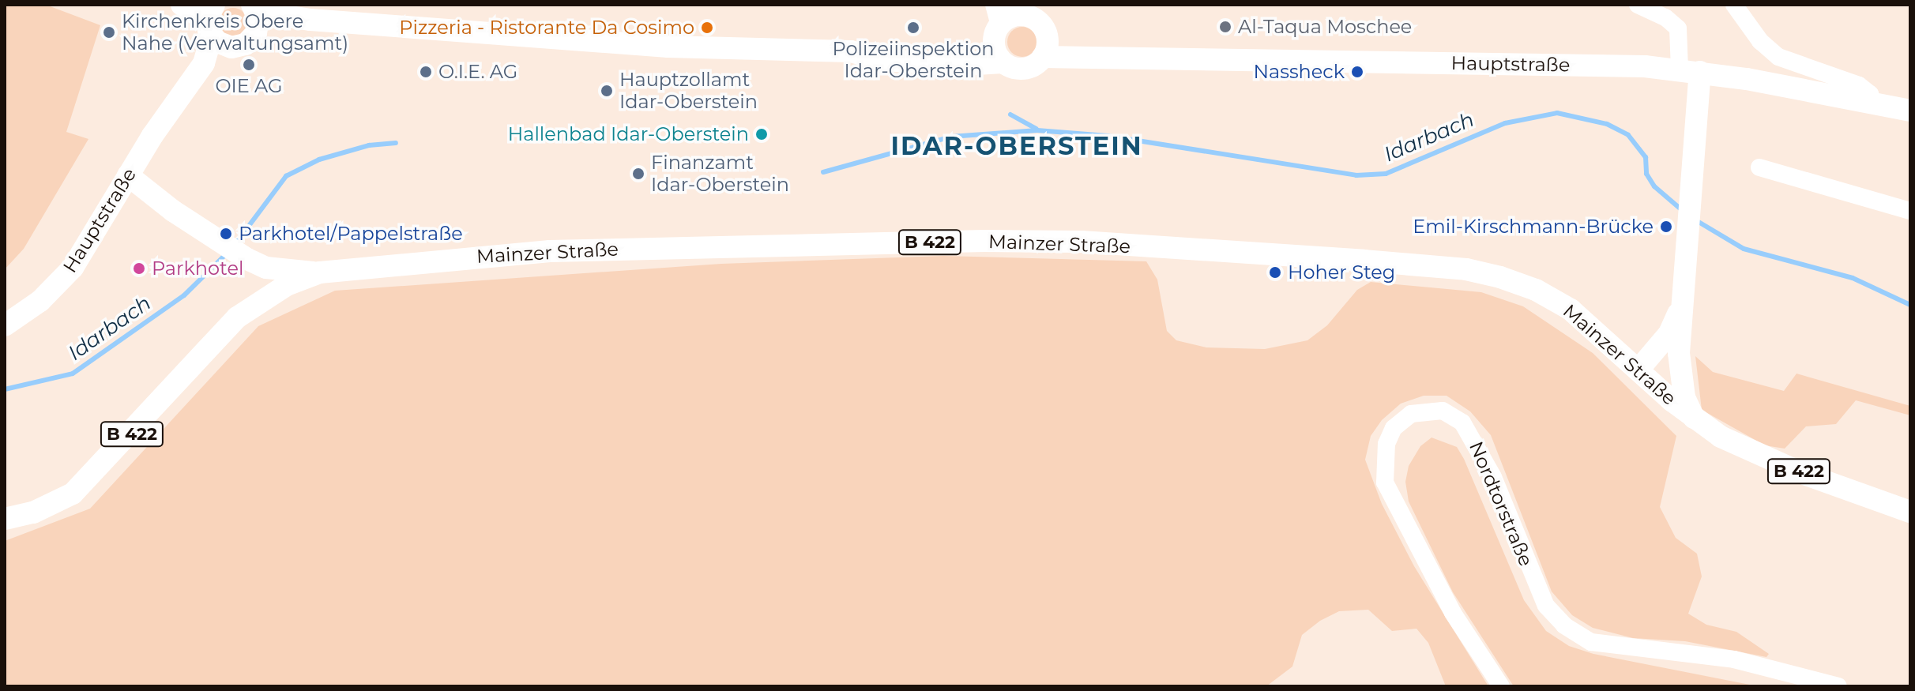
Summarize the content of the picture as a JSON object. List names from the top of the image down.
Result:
{
  "streets": {
    "main road": ["Hauptstraße", "B 422", "Mainzer Straße"],
    "street": ["Nordtorstraße"]
  },
  "crossings": [
    ["Hauptstraße", "B 422"],
    ["B 422", "Mainzer Straße"]
  ],
  "districts": ["IDAR-OBERSTEIN"],
  "water": ["Idarbach"],
  "places": [
    "Al-Taqua Moschee",
    "Pizzeria - Ristorante Da Cosimo",
    "Polizeiinspektion Idar-Oberstein",
    "Kirchenkreis Obere Nahe (Verwaltungsamt)",
    "OIE AG",
    "O.I.E. AG",
    "Nassheck",
    "Hauptzollamt Idar-Oberstein",
    "Hallenbad Idar-Oberstein",
    "Finanzamt Idar-Oberstein",
    "Emil-Kirschmann-Brücke",
    "Parkhotel/Pappelstraße",
    "Parkhotel",
    "Hoher Steg"
  ]
}
